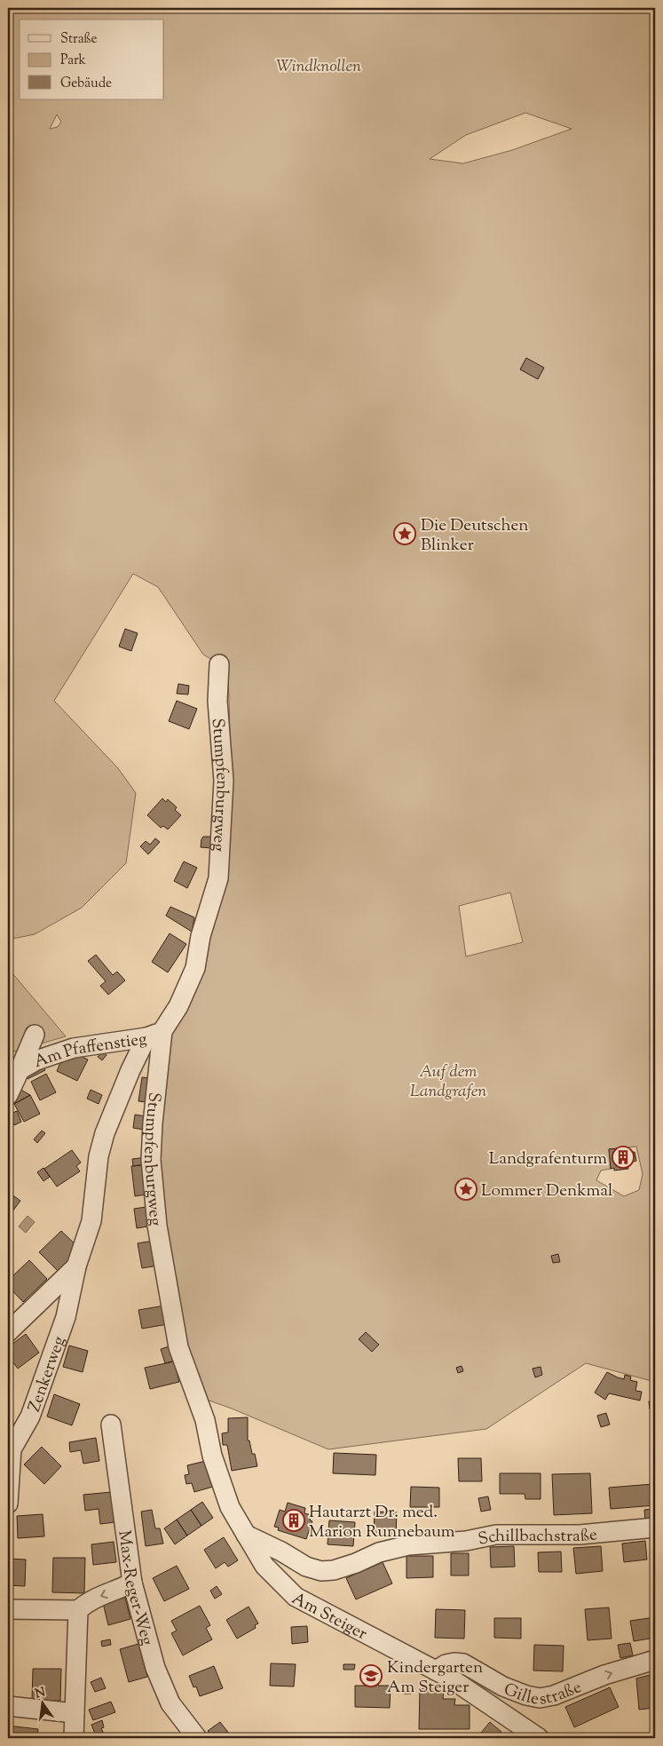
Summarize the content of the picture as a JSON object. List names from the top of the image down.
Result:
{
  "streets": {
    "street": [
      "Stumpfenburgweg",
      "Am Pfaffenstieg",
      "Zenkerweg",
      "Schillbachstraße",
      "Max-Reger-Weg",
      "Am Steiger",
      "Gillestraße"
    ]
  },
  "crossings": [
    ["Stumpfenburgweg", "Am Pfaffenstieg"],
    ["Stumpfenburgweg", "Zenkerweg"],
    ["Stumpfenburgweg", "Am Steiger"],
    ["Am Pfaffenstieg", "Zenkerweg"],
    ["Schillbachstraße", "Am Steiger"],
    ["Am Steiger", "Gillestraße"]
  ],
  "one_way": ["Gillestraße"],
  "parks": ["Windknollen", "Auf dem Landgrafen"],
  "places": {
    "place": ["Die Deutschen Blinker", "Lommer Denkmal"],
    "building": ["Landgrafenturm", "Hautarzt Dr. med. Marion Runnebaum"],
    "school or university": ["Kindergarten Am Steiger"]
  },
  "legend": ["Straße", "Park", "Gebäude"],
  "north": "top"
}
